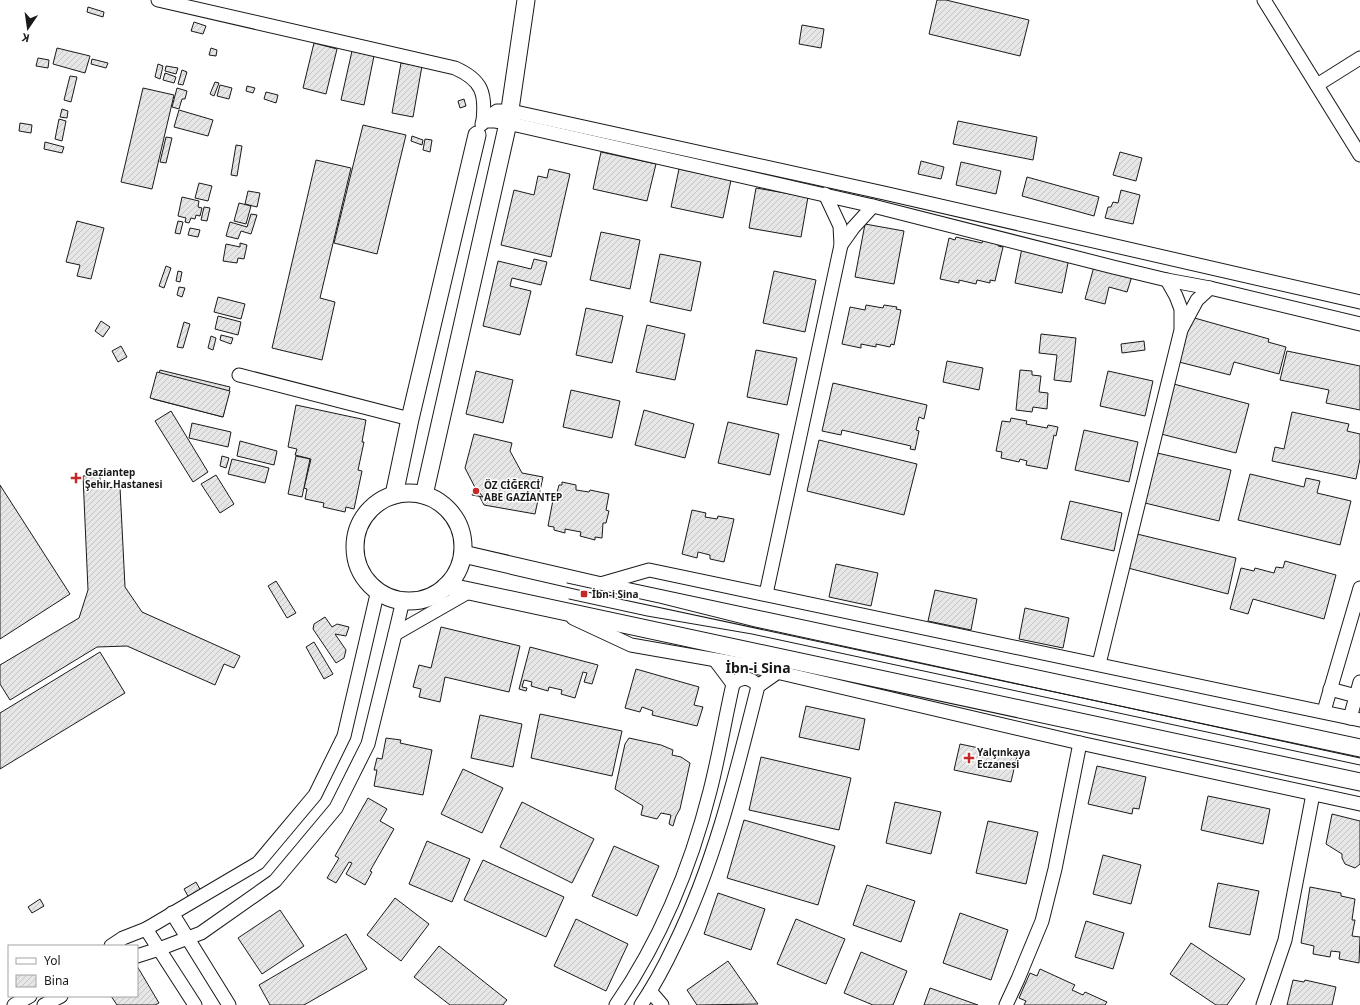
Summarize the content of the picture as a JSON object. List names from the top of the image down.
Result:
{
  "districts": ["İbn-i Sina"],
  "places": {
    "health": ["Gaziantep Şehir Hastanesi", "Yalçınkaya Eczanesi"],
    "other": ["ÖZ CİĞERCİ ABE GAZİANTEP"],
    "transit": ["İbn-i Sina"]
  },
  "legend": ["Yol", "Bina"],
  "north": "bottom"
}
